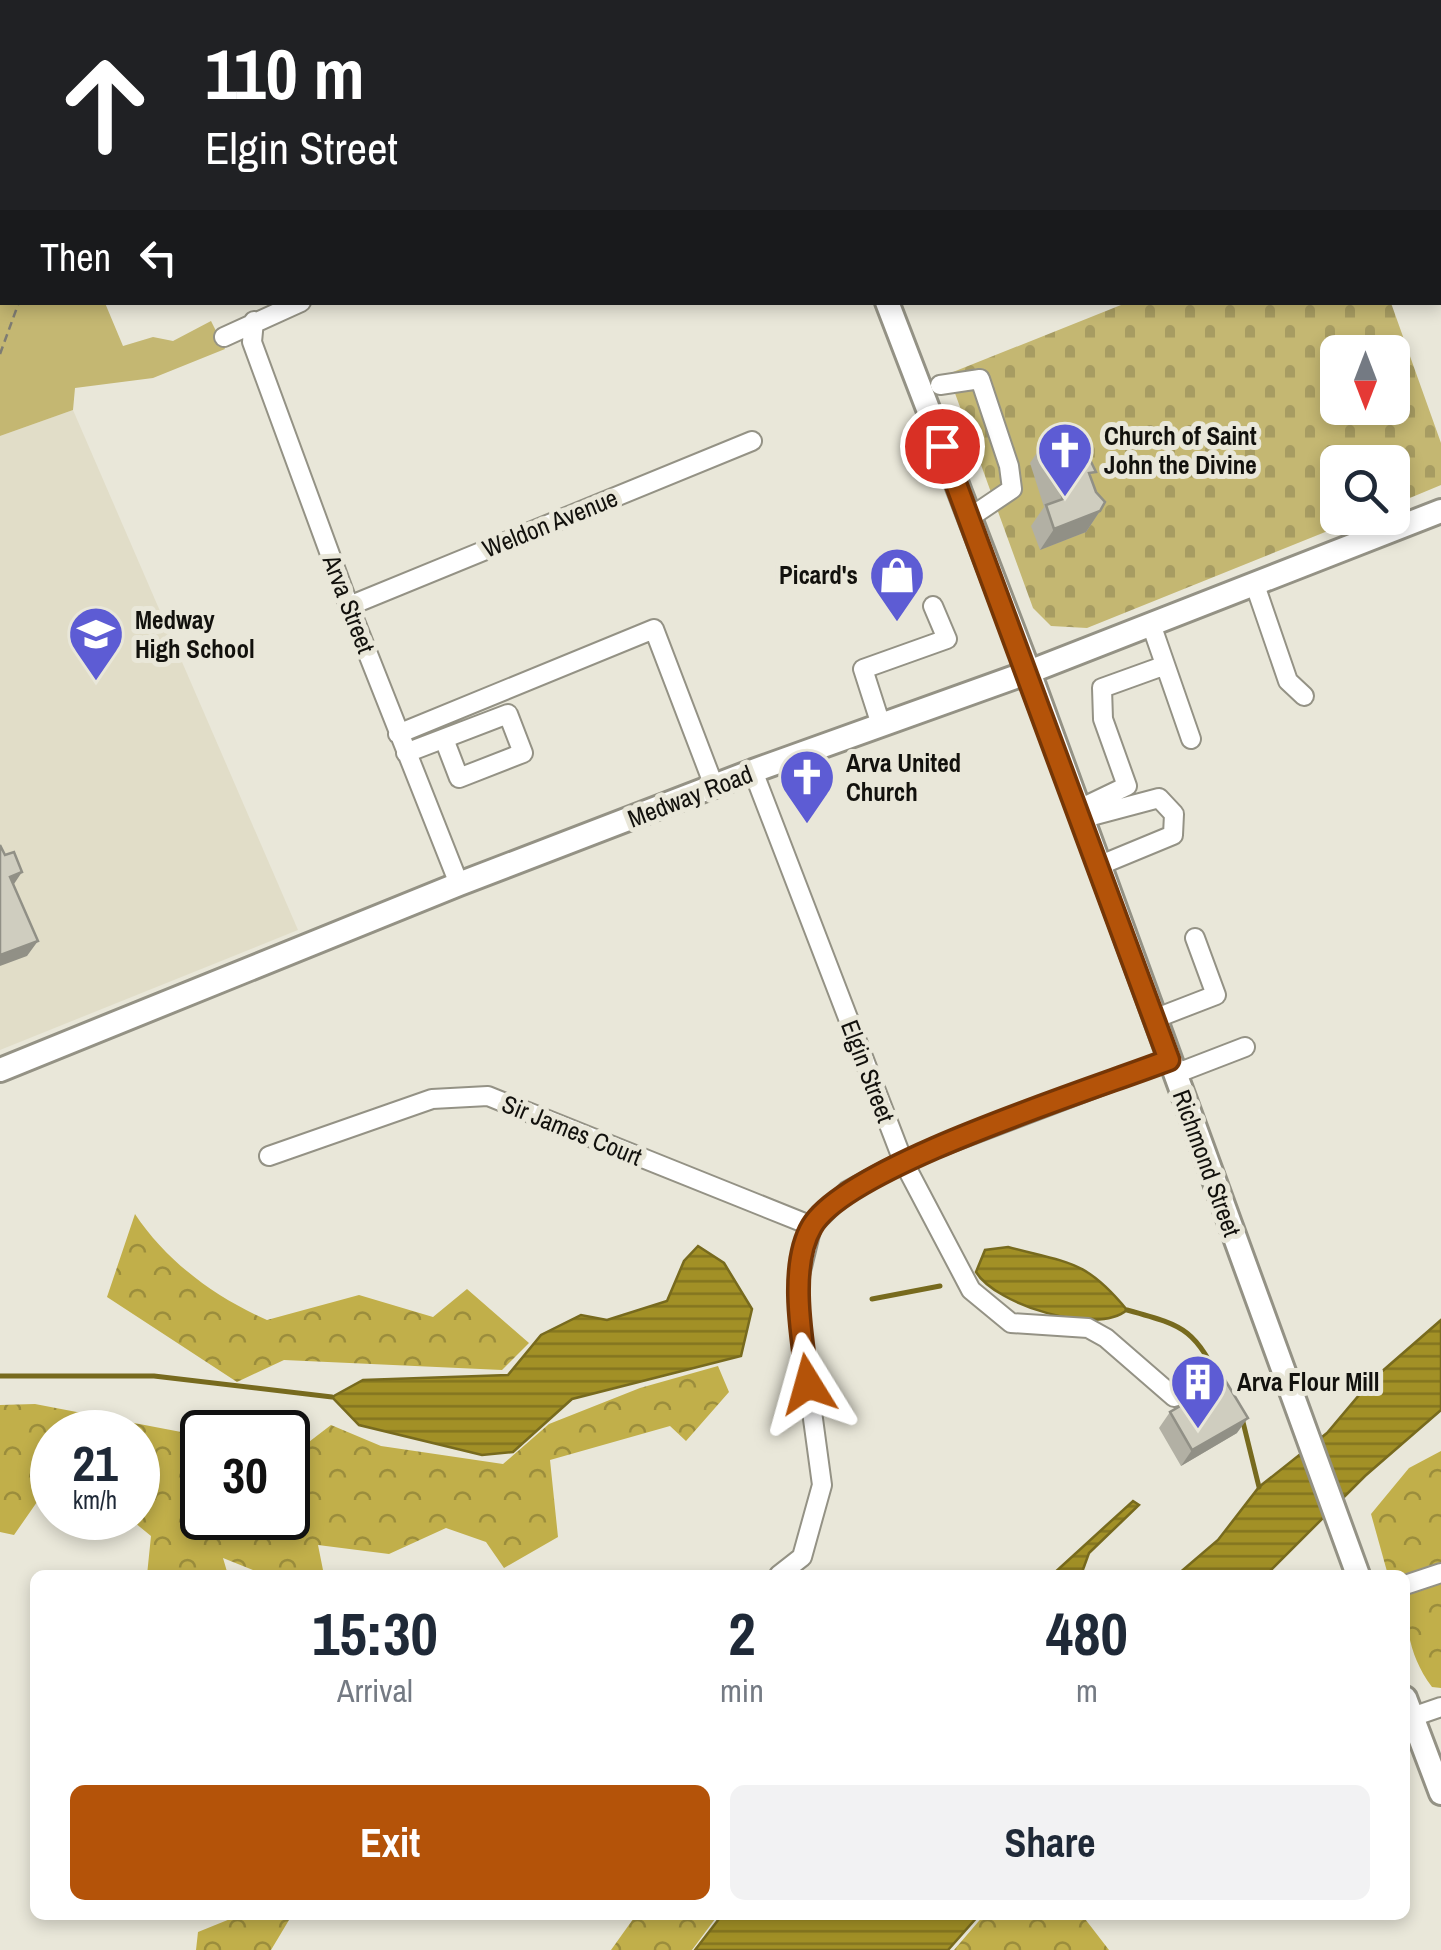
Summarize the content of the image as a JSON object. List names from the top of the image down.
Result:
{
  "streets": {
    "main road": ["Medway Road", "Richmond Street"],
    "street": [
      "Weldon Avenue",
      "Arva Street",
      "Elgin Street",
      "Sir James Court"
    ]
  },
  "crossings": [
    ["Weldon Avenue", "Arva Street"],
    ["Arva Street", "Medway Road"],
    ["Medway Road", "Elgin Street"],
    ["Medway Road", "Richmond Street"]
  ],
  "places": {
    "church": ["Church of Saint John the Divine", "Arva United Church"],
    "shop": ["Picard's"],
    "school or university": ["Medway High School"],
    "building": ["Arva Flour Mill"]
  },
  "north": "bottom",
  "page": {
    "turn": ["110 m", "Elgin Street"],
    "then": "Then",
    "speed": "21 km/h",
    "limit": "30",
    "eta": [
      "15:30",
      "Arrival",
      "2",
      "min",
      "480",
      "m"
    ],
    "buttons": ["Exit", "Share"]
  }
}
